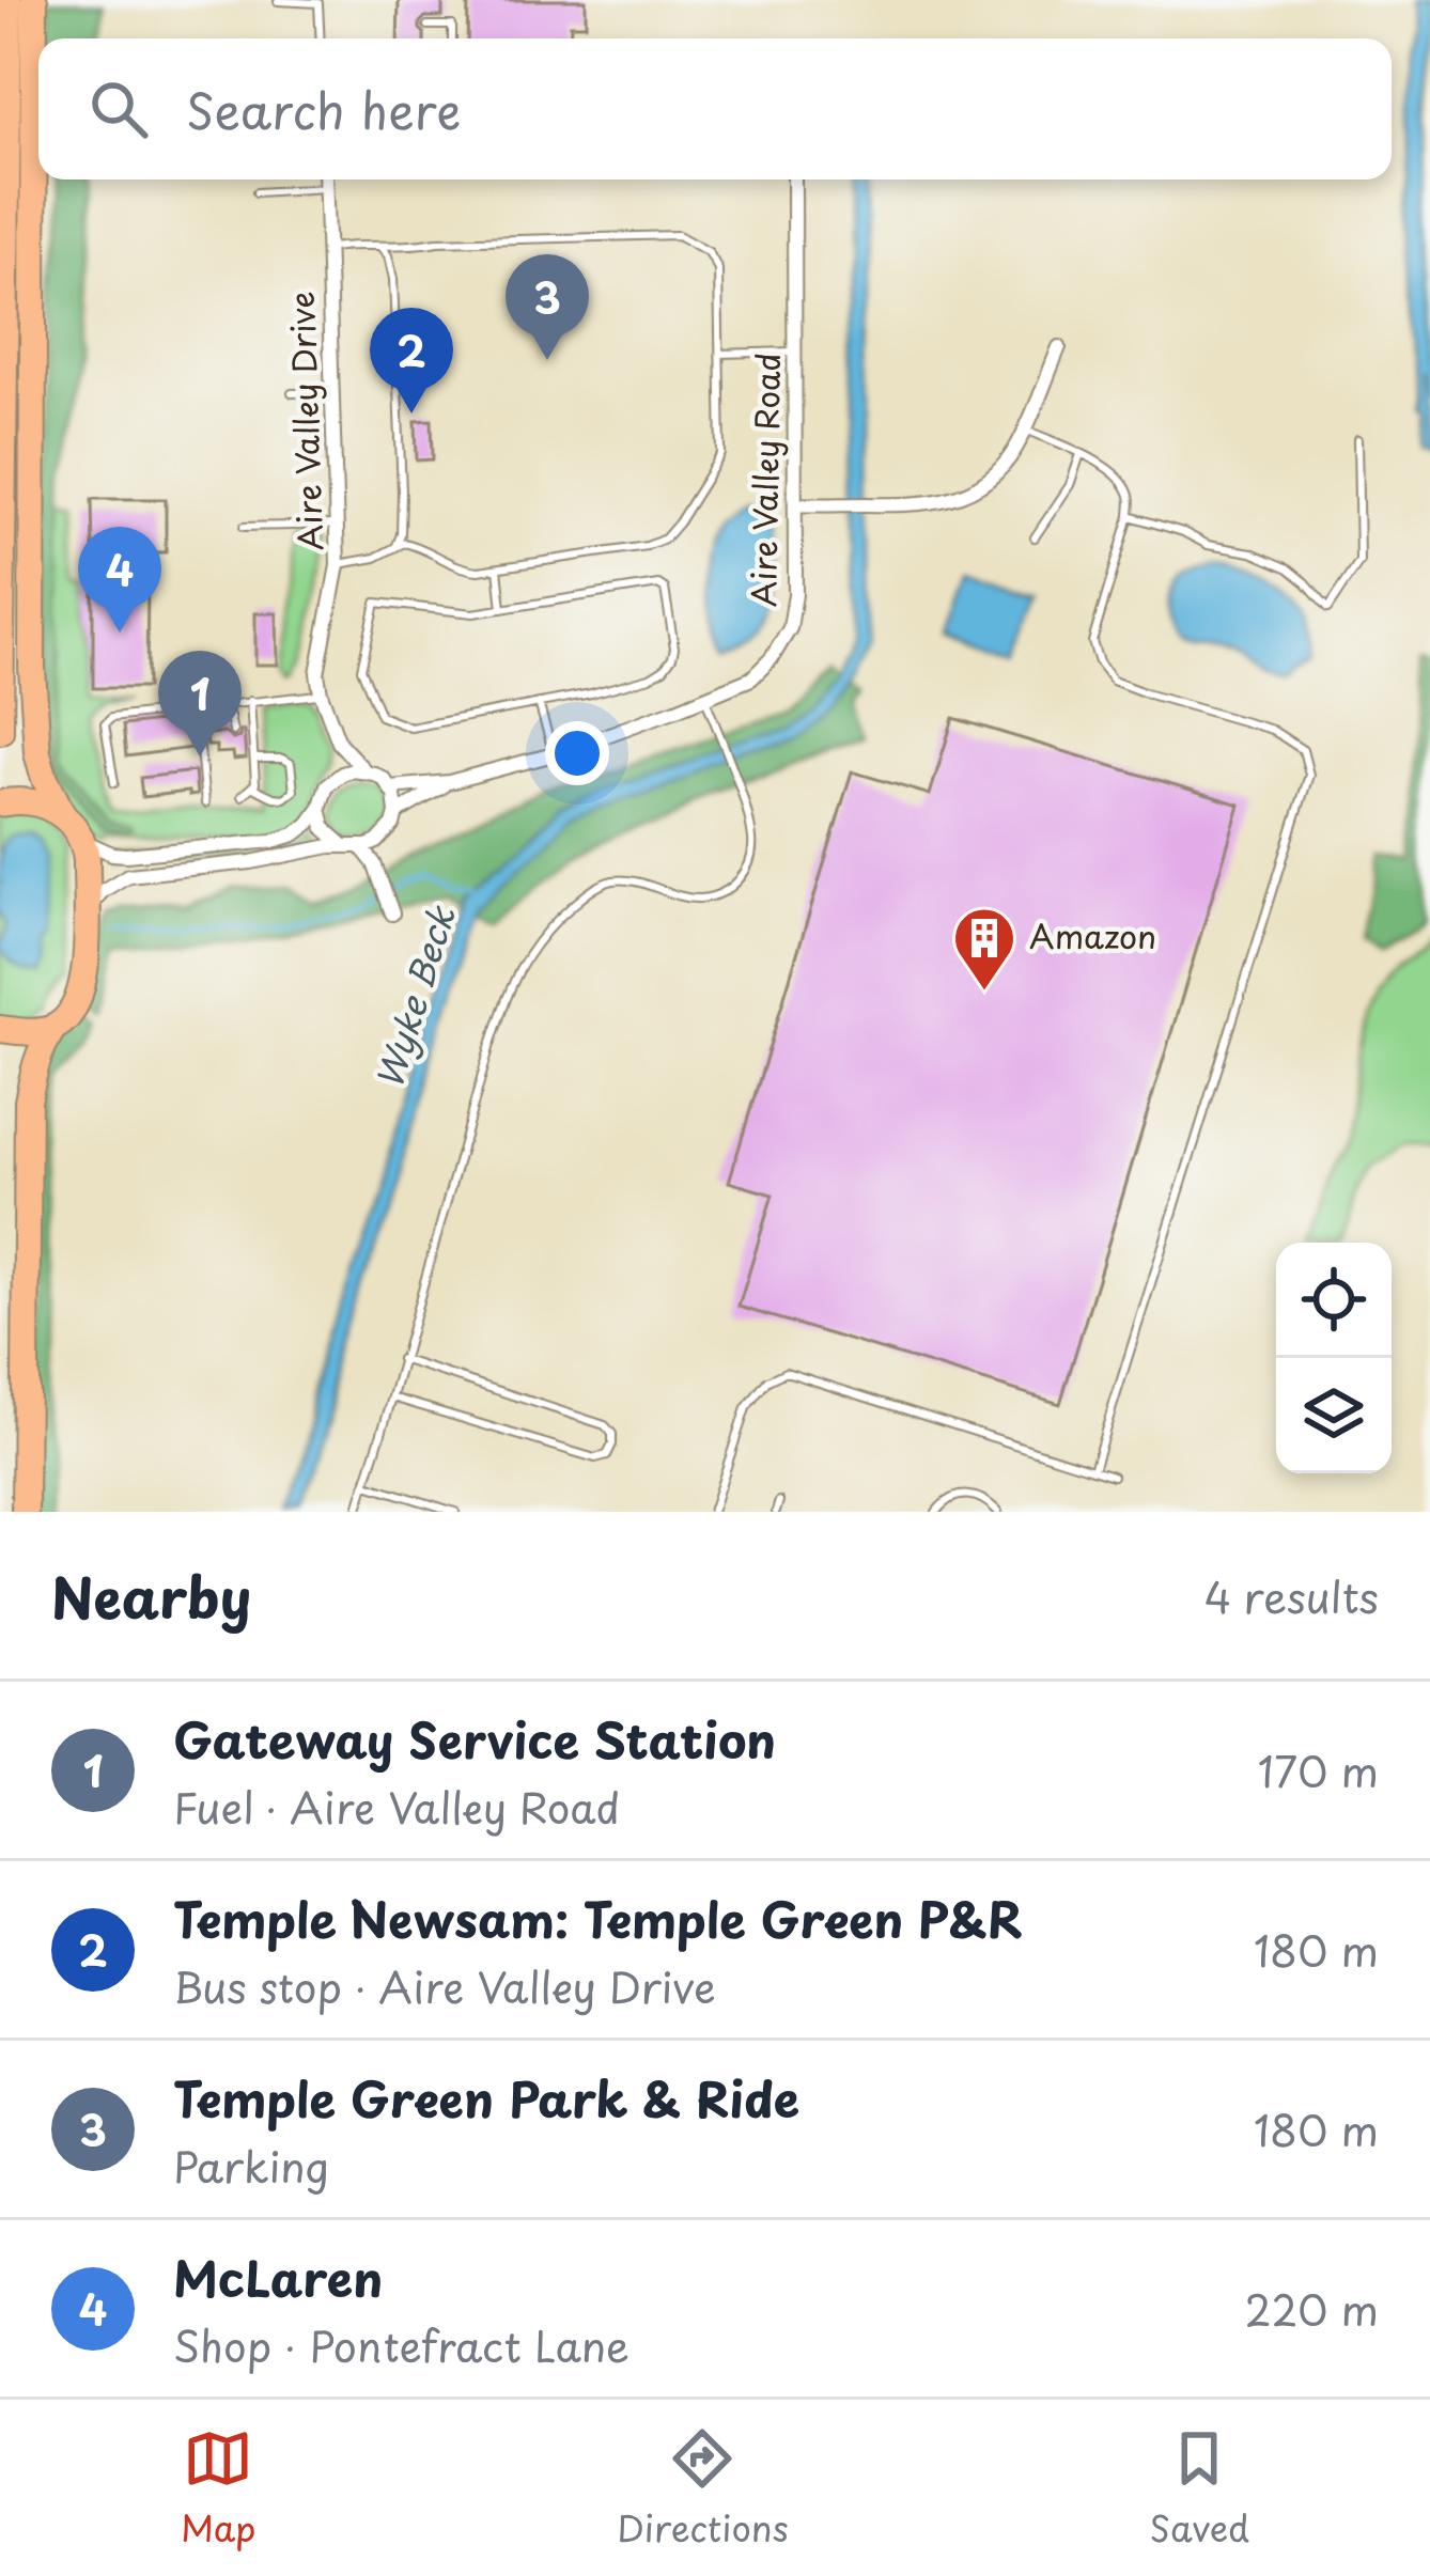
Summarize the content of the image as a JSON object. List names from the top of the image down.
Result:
{
  "streets": {
    "street": ["Aire Valley Drive", "Aire Valley Road"]
  },
  "crossings": [
    ["Aire Valley Drive", "Aire Valley Road"]
  ],
  "water": ["Wyke Beck"],
  "places": {
    "building": ["Amazon"]
  },
  "page": {
    "search": "Search here",
    "pins": [
      "3",
      "2",
      "4",
      "1"
    ],
    "heading": ["Nearby", "4 results"],
    "list": [
      {
        "mark": "1",
        "name": "Gateway Service Station",
        "note": "Fuel · Aire Valley Road",
        "value": "170 m"
      },
      {
        "mark": "2",
        "name": "Temple Newsam: Temple Green P&R",
        "note": "Bus stop · Aire Valley Drive",
        "value": "180 m"
      },
      {
        "mark": "3",
        "name": "Temple Green Park & Ride",
        "note": "Parking",
        "value": "180 m"
      },
      {
        "mark": "4",
        "name": "McLaren",
        "note": "Shop · Pontefract Lane",
        "value": "220 m"
      }
    ],
    "nav": ["Map", "Directions", "Saved"]
  }
}
